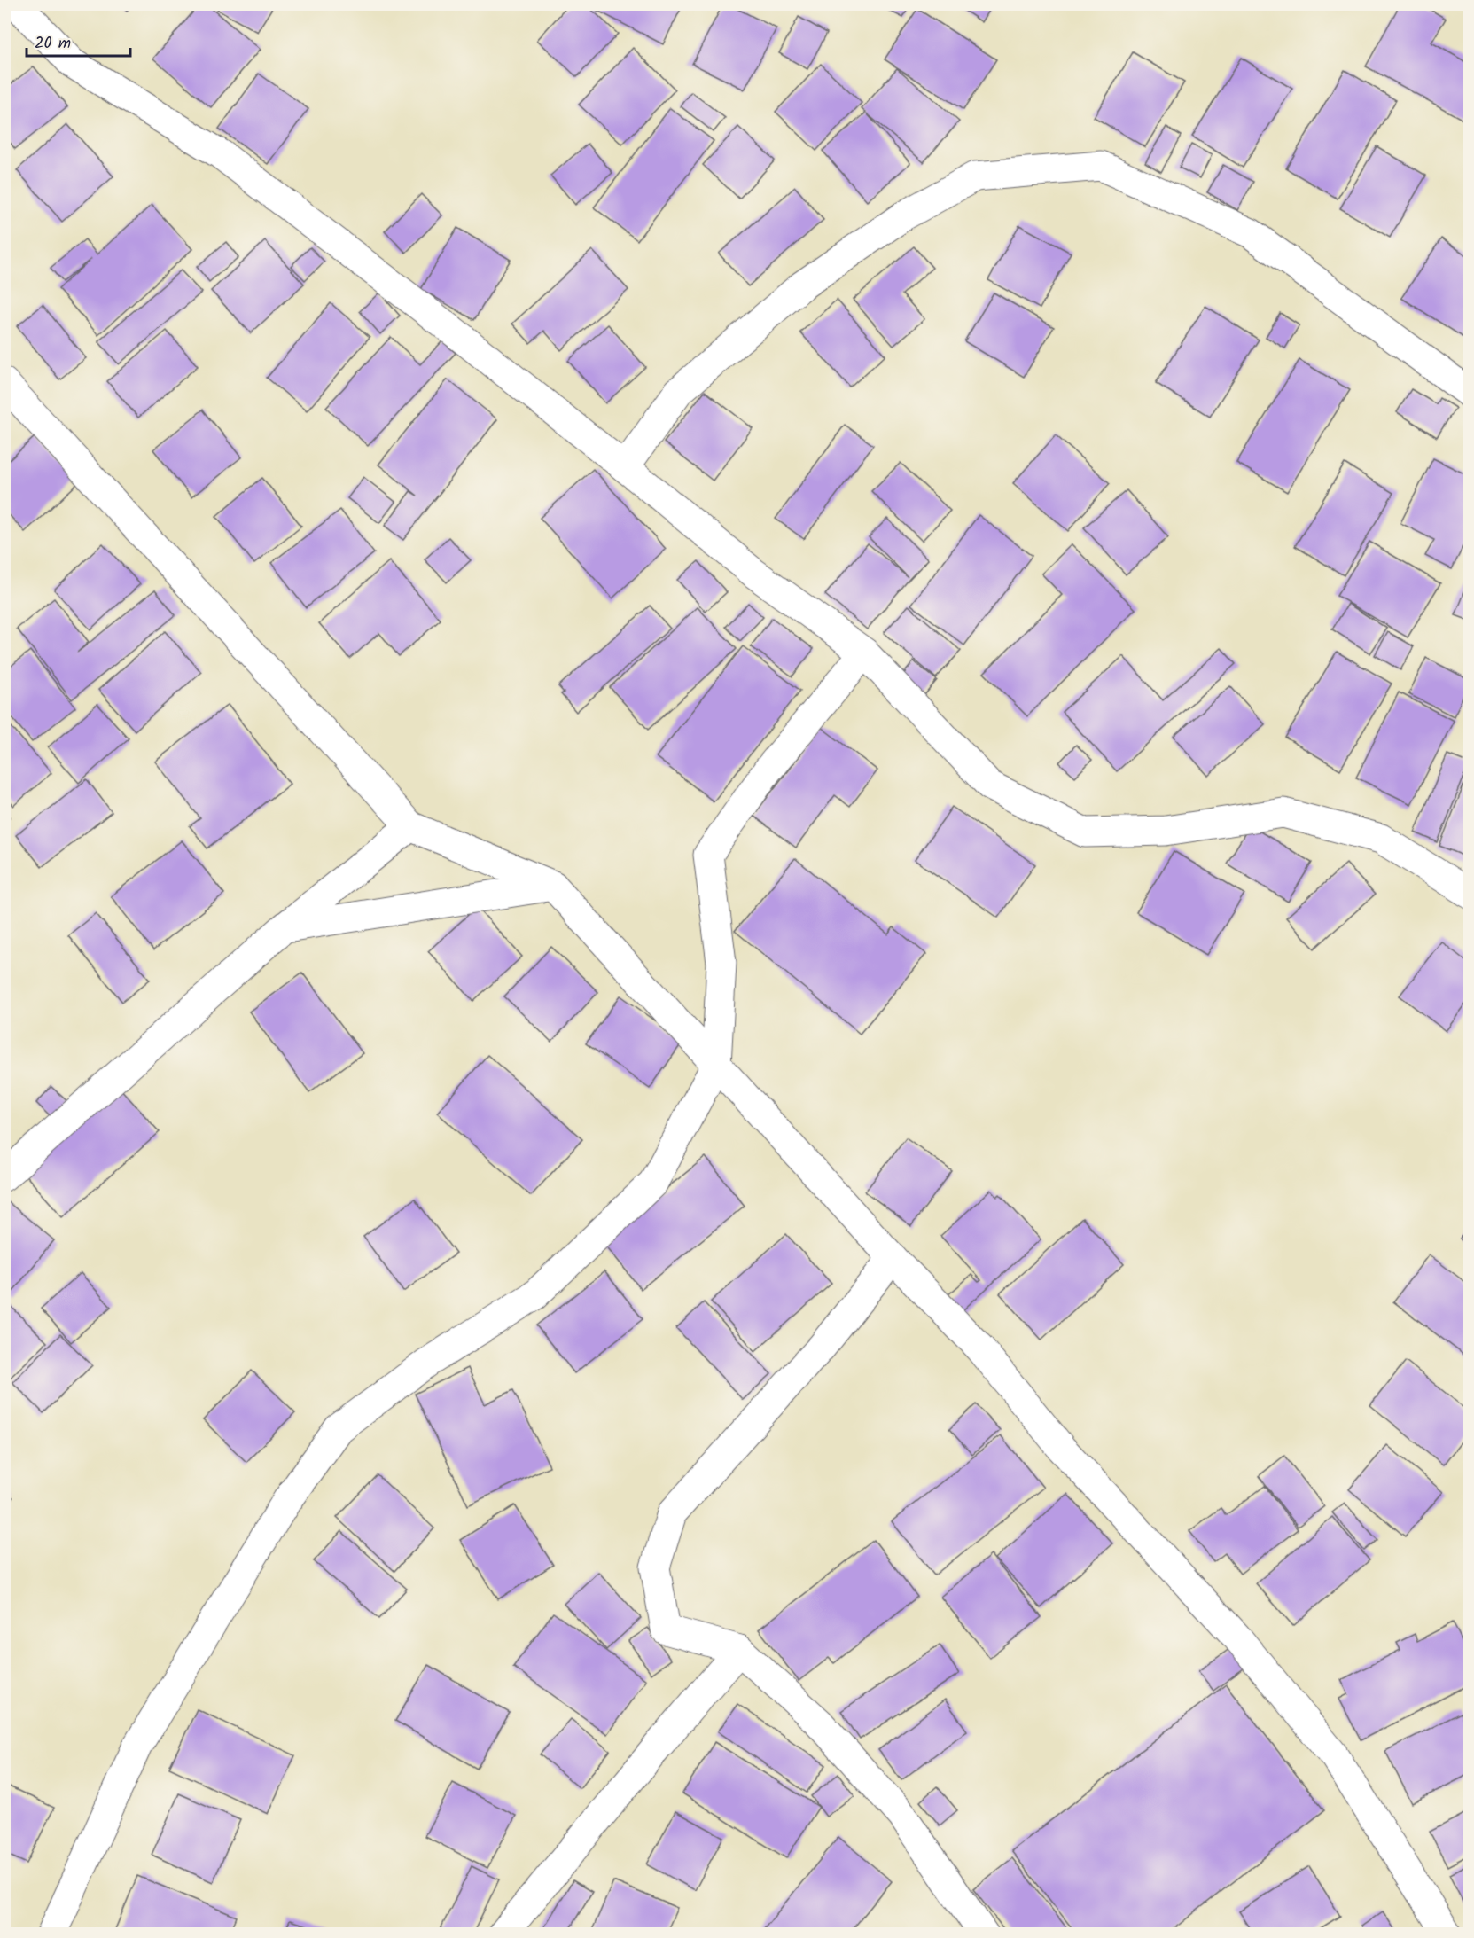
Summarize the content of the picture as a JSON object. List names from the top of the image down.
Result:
{
  "scale_bar": "20 m"
}
